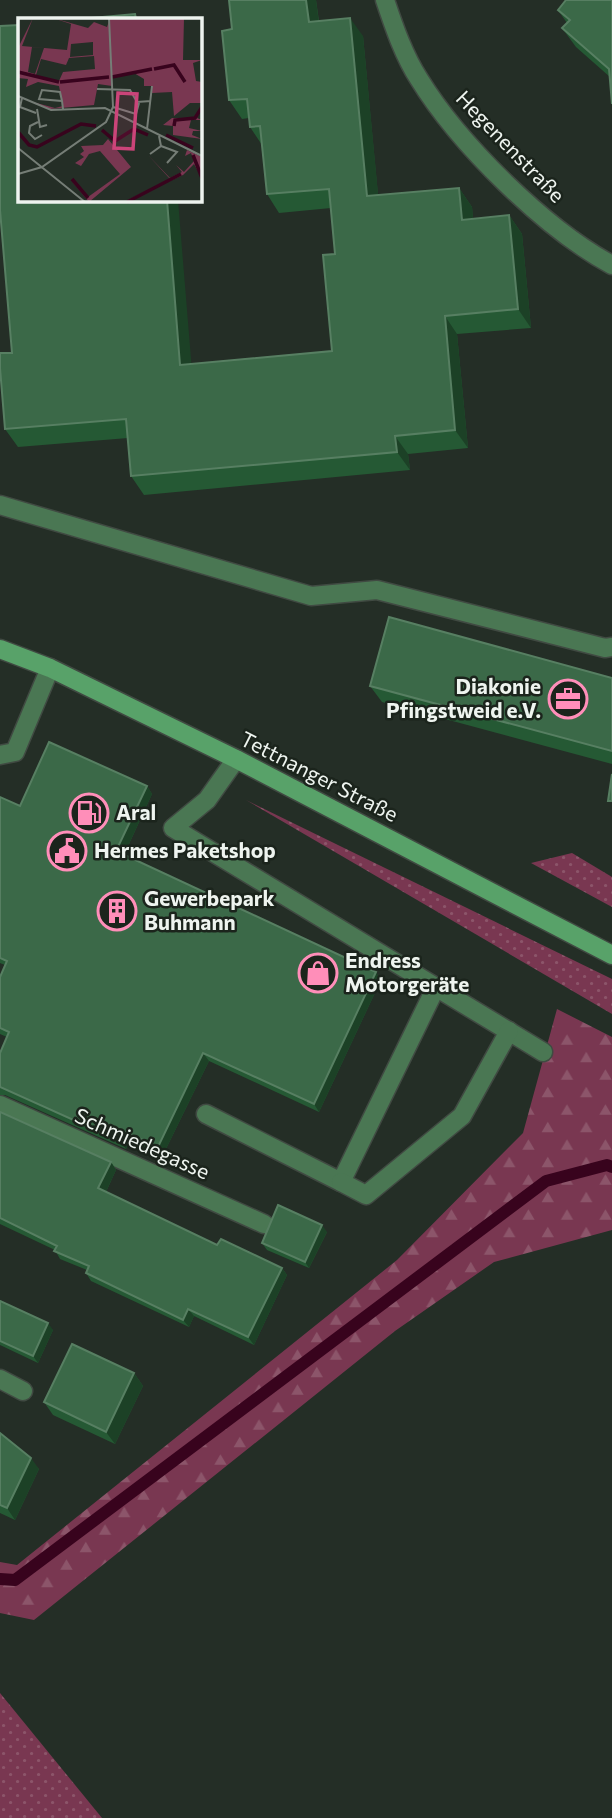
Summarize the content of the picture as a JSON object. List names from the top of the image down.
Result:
{
  "streets": {
    "main road": ["Tettnanger Straße"],
    "street": ["Hegenenstraße", "Schmiedegasse"]
  },
  "places": {
    "office": ["Diakonie Pfingstweid e.V."],
    "fuel station": ["Aral"],
    "public building": ["Hermes Paketshop"],
    "building": ["Gewerbepark Buhmann"],
    "shop": ["Endress Motorgeräte"]
  }
}
